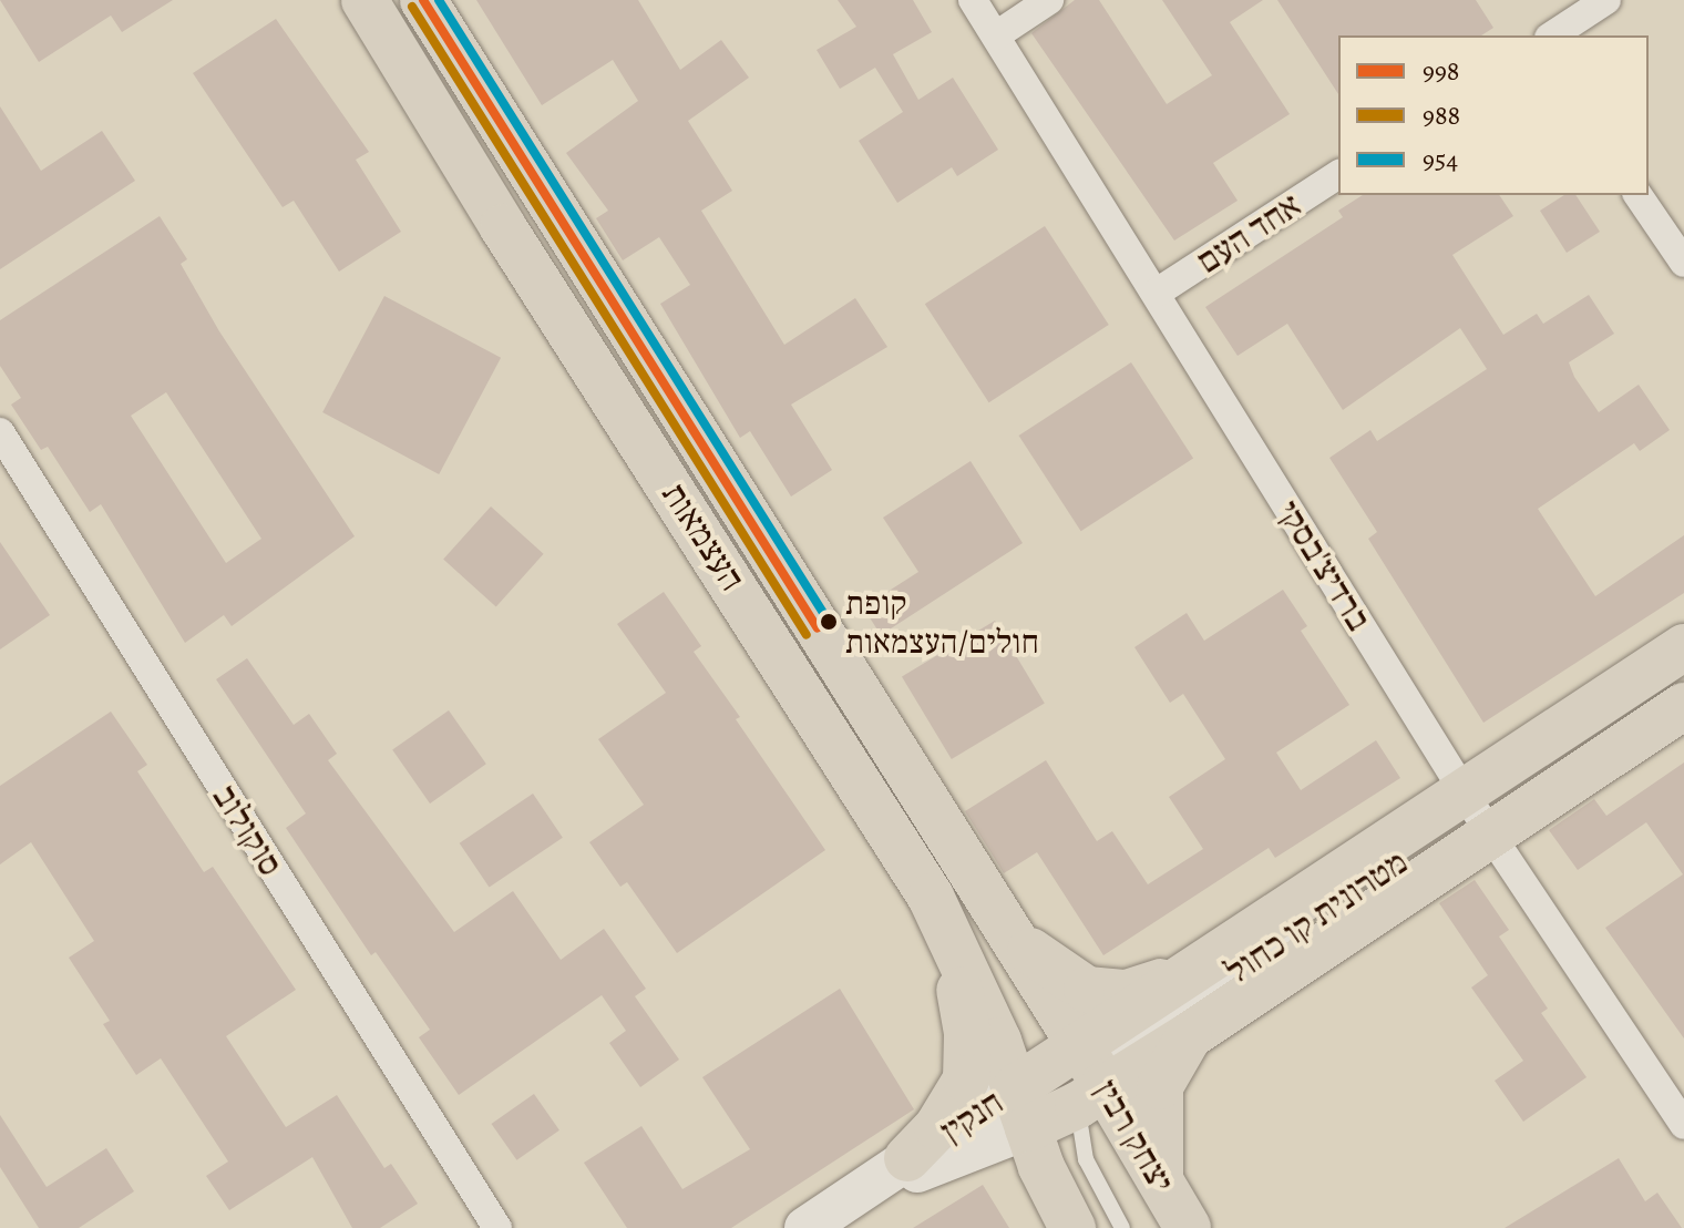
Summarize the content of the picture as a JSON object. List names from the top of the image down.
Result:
{
  "streets": {
    "main road": ["העצמאות", "חנקין", "יצחק רבין"],
    "street": ["אחד העם", "ברדיצ'בסקי", "סוקולוב"],
    "lane": ["מטרונית קו כחול"]
  },
  "crossings": [
    ["אחד העם", "ברדיצ'בסקי"],
    ["העצמאות", "מטרונית קו כחול"],
    ["העצמאות", "חנקין"],
    ["העצמאות", "יצחק רבין"],
    ["מטרונית קו כחול", "חנקין"],
    ["מטרונית קו כחול", "יצחק רבין"],
    ["חנקין", "יצחק רבין"]
  ],
  "places": ["קופת חולים/העצמאות"],
  "lines": ["transit line 998", "transit line 954", "transit line 988"],
  "legend": ["998", "988", "954"]
}
